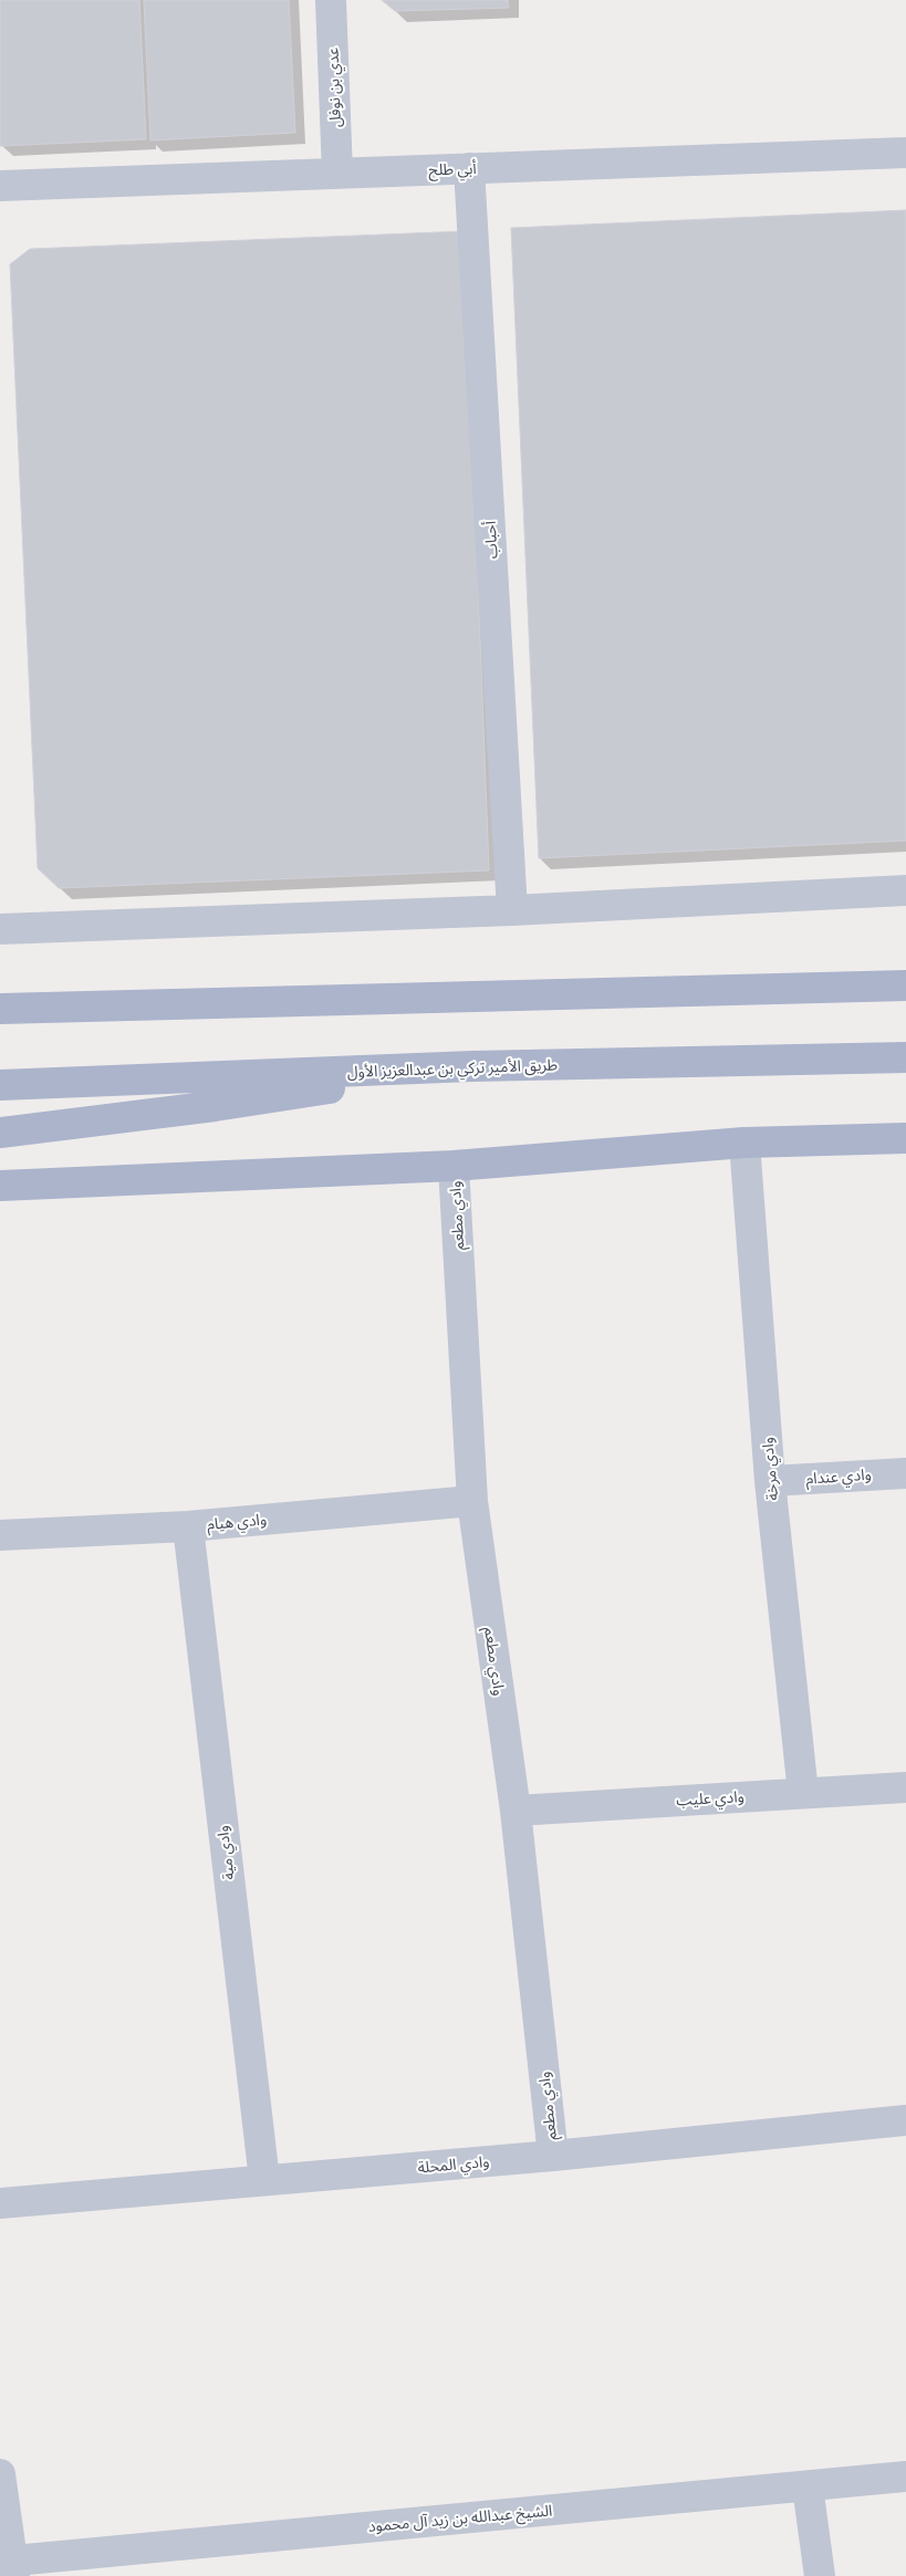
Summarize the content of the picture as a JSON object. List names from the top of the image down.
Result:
{
  "streets": {
    "main road": ["طريق الأمير تركي بن عبدالعزيز الأول"],
    "street": [
      "عدي بن نوفل",
      "أبي طلح",
      "أحباب",
      "وادي مطعم",
      "وادي مرخة",
      "وادي عندام",
      "وادي هيام",
      "وادي عليب",
      "وادي مية",
      "وادي المحلة",
      "الشيخ عبدالله بن زيد آل محمود"
    ]
  },
  "crossings": [
    ["عدي بن نوفل", "أبي طلح"],
    ["أبي طلح", "أحباب"],
    ["وادي مطعم", "وادي هيام"],
    ["وادي مطعم", "وادي عليب"],
    ["وادي مطعم", "وادي المحلة"],
    ["وادي مرخة", "وادي عندام"],
    ["وادي مرخة", "وادي عليب"],
    ["وادي هيام", "وادي مية"],
    ["وادي مية", "وادي المحلة"]
  ]
}
